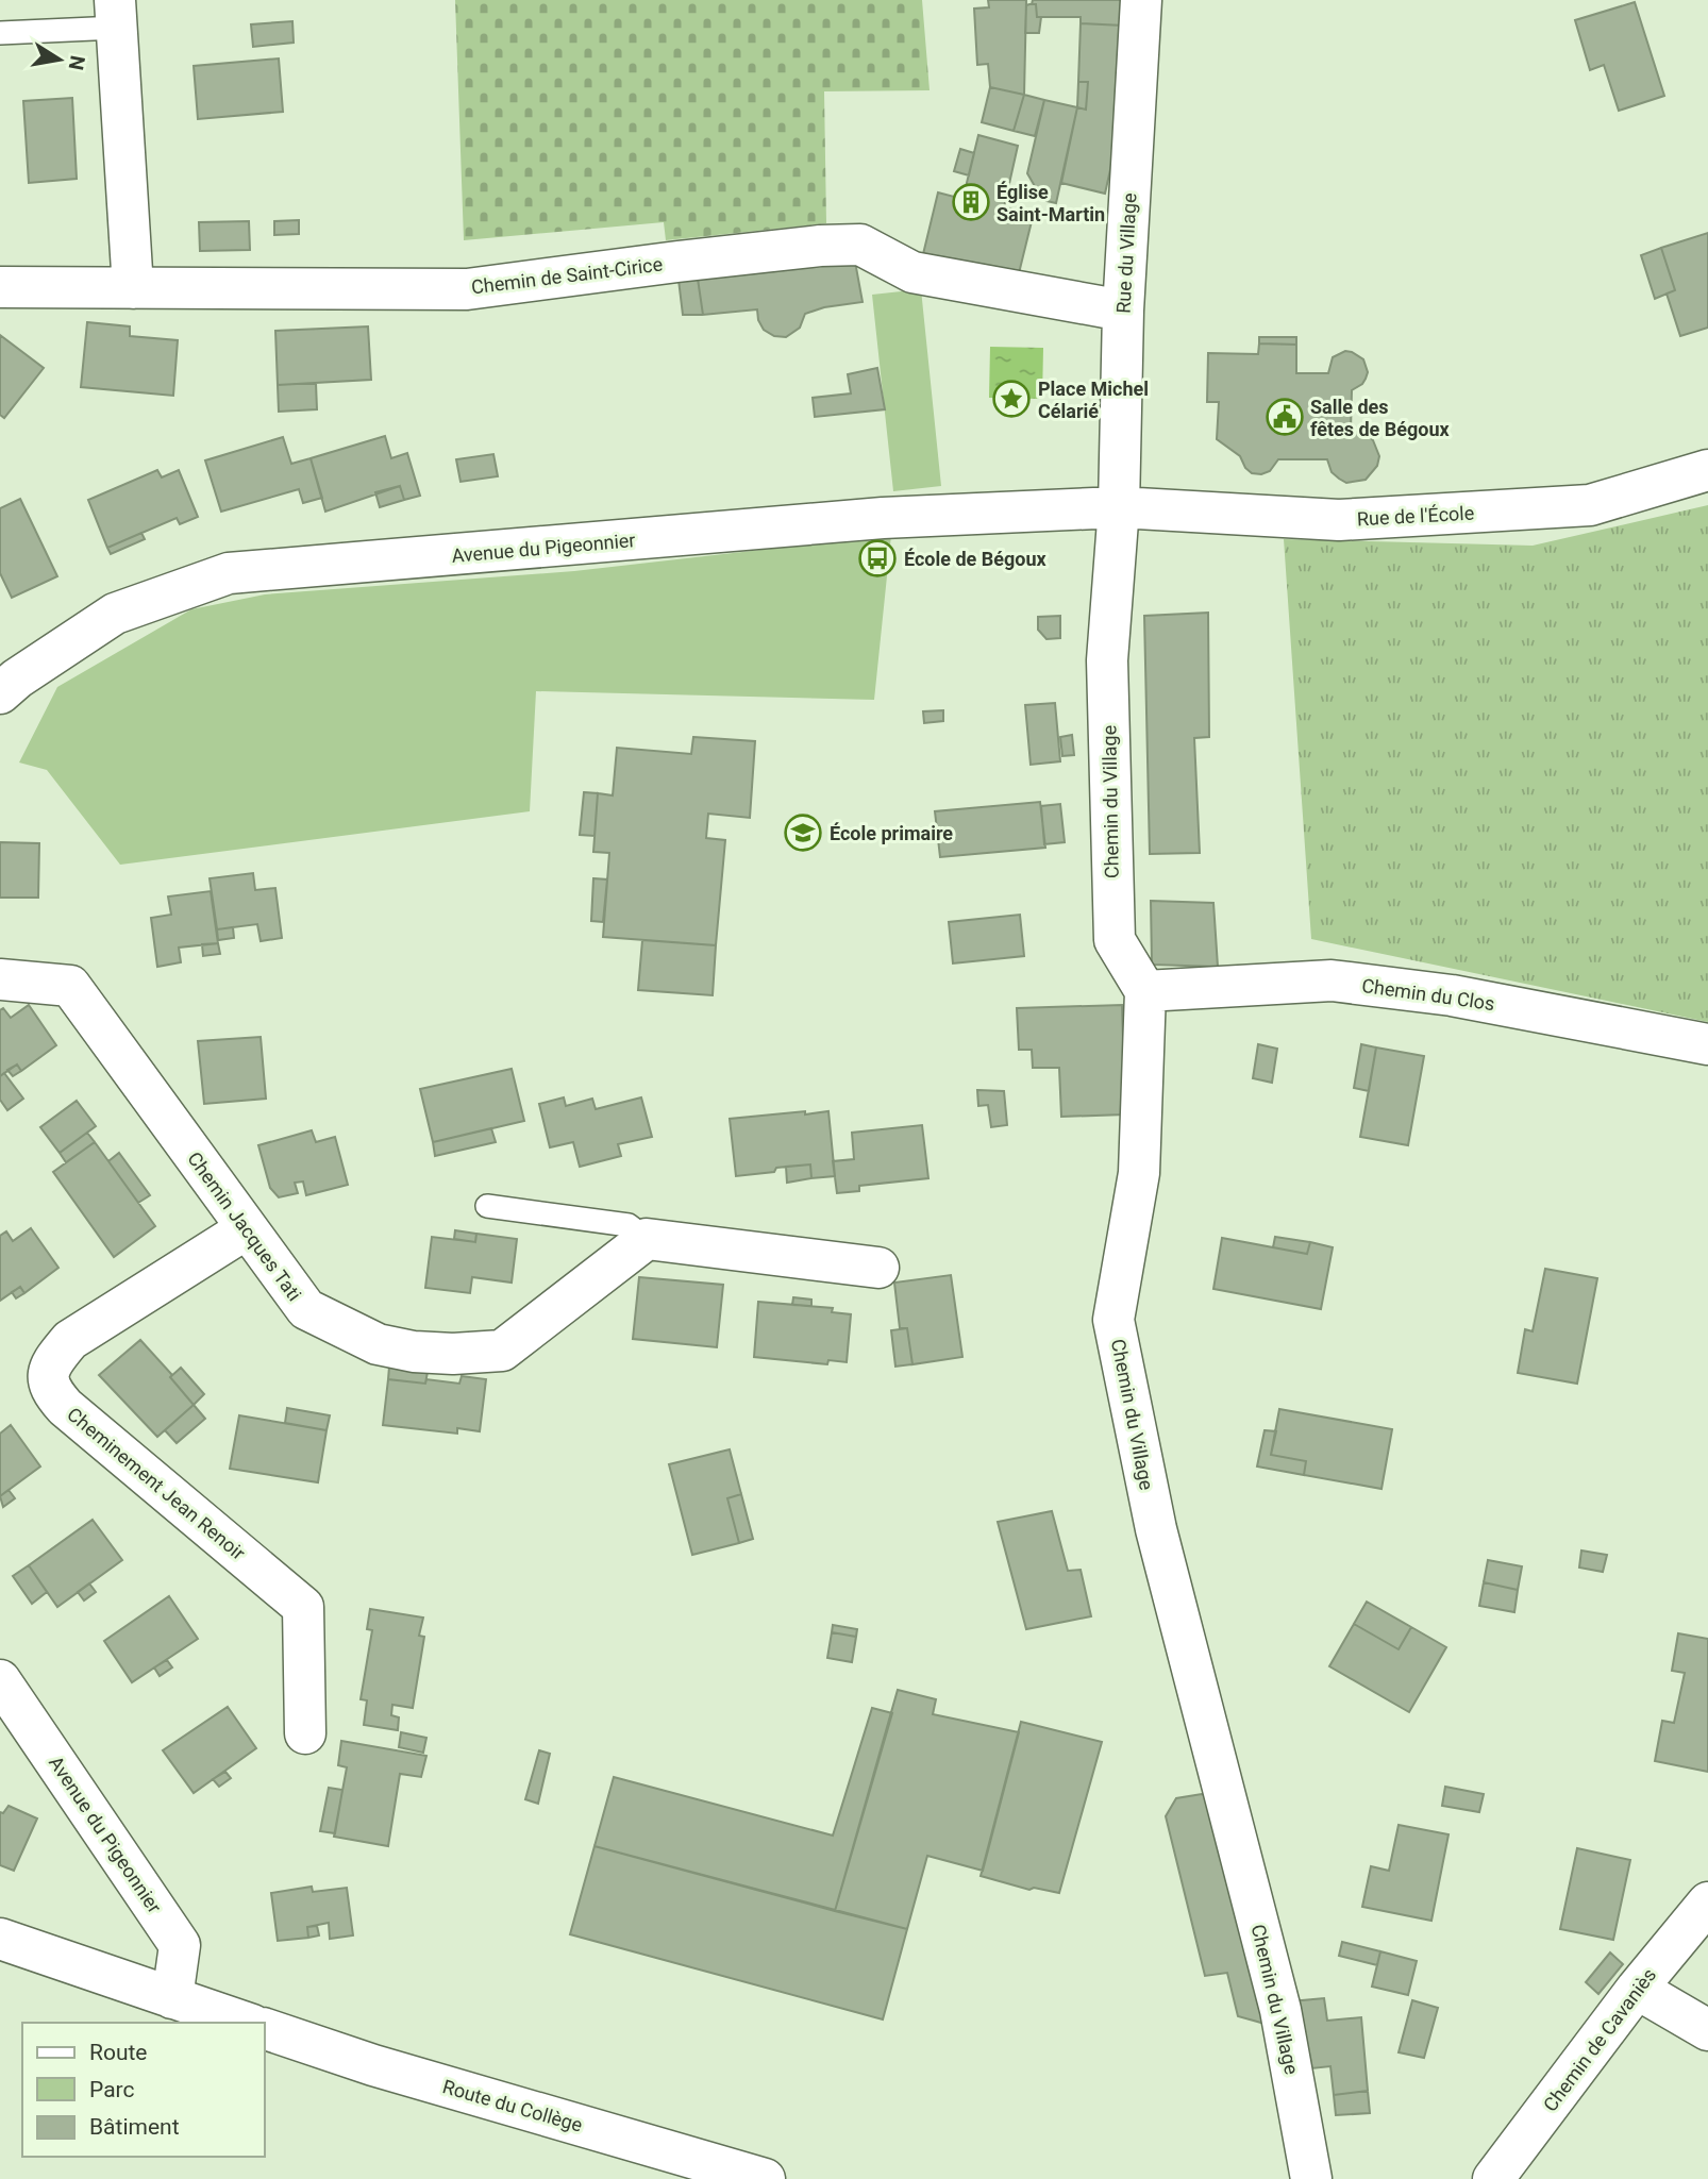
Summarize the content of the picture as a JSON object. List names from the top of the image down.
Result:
{
  "streets": {
    "street": [
      "Rue du Village",
      "Chemin de Saint-Cirice",
      "Rue de l'École",
      "Avenue du Pigeonnier",
      "Chemin du Village",
      "Chemin du Clos",
      "Chemin Jacques Tati",
      "Cheminement Jean Renoir",
      "Chemin de Cavaniès",
      "Route du Collège"
    ]
  },
  "crossings": [
    ["Rue du Village", "Chemin de Saint-Cirice"],
    ["Rue du Village", "Rue de l'École"],
    ["Rue du Village", "Avenue du Pigeonnier"],
    ["Rue du Village", "Chemin du Village"],
    ["Rue de l'École", "Avenue du Pigeonnier"],
    ["Rue de l'École", "Chemin du Village"],
    ["Avenue du Pigeonnier", "Chemin du Village"],
    ["Chemin du Village", "Chemin du Clos"],
    ["Chemin Jacques Tati", "Cheminement Jean Renoir"]
  ],
  "places": {
    "building": ["Église Saint-Martin"],
    "place": ["Place Michel Célarié"],
    "public building": ["Salle des fêtes de Bégoux"],
    "bus stop": ["École de Bégoux"],
    "school or university": ["École primaire"]
  },
  "legend": ["Route", "Parc", "Bâtiment"],
  "north": "right"
}
